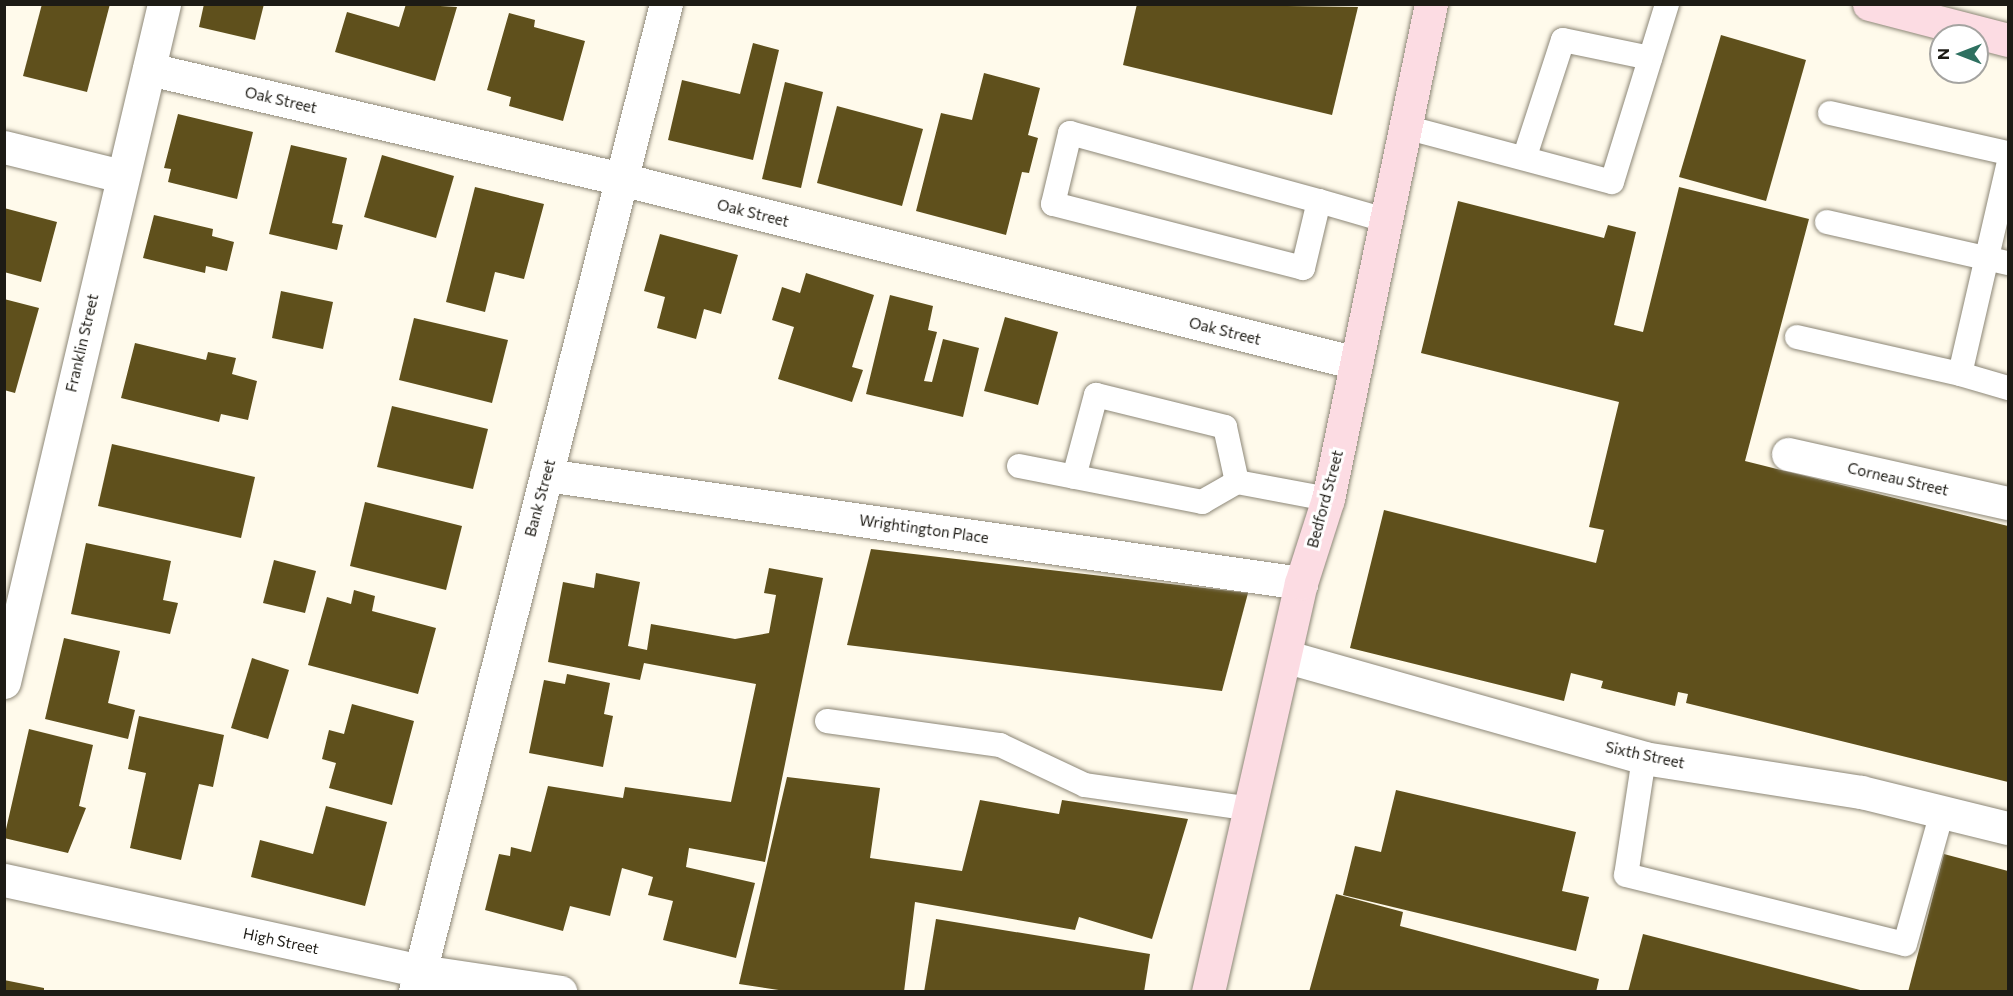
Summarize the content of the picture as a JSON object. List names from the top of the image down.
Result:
{
  "streets": {
    "main road": ["Bedford Street"],
    "street": [
      "Oak Street",
      "Franklin Street",
      "Corneau Street",
      "Bank Street",
      "Wrightington Place",
      "Sixth Street",
      "High Street"
    ]
  },
  "crossings": [
    ["Oak Street", "Franklin Street"],
    ["Oak Street", "Bank Street"],
    ["Oak Street", "Bedford Street"],
    ["Bank Street", "Wrightington Place"],
    ["Bank Street", "High Street"],
    ["Bedford Street", "Wrightington Place"],
    ["Bedford Street", "Sixth Street"]
  ],
  "north": "left"
}
